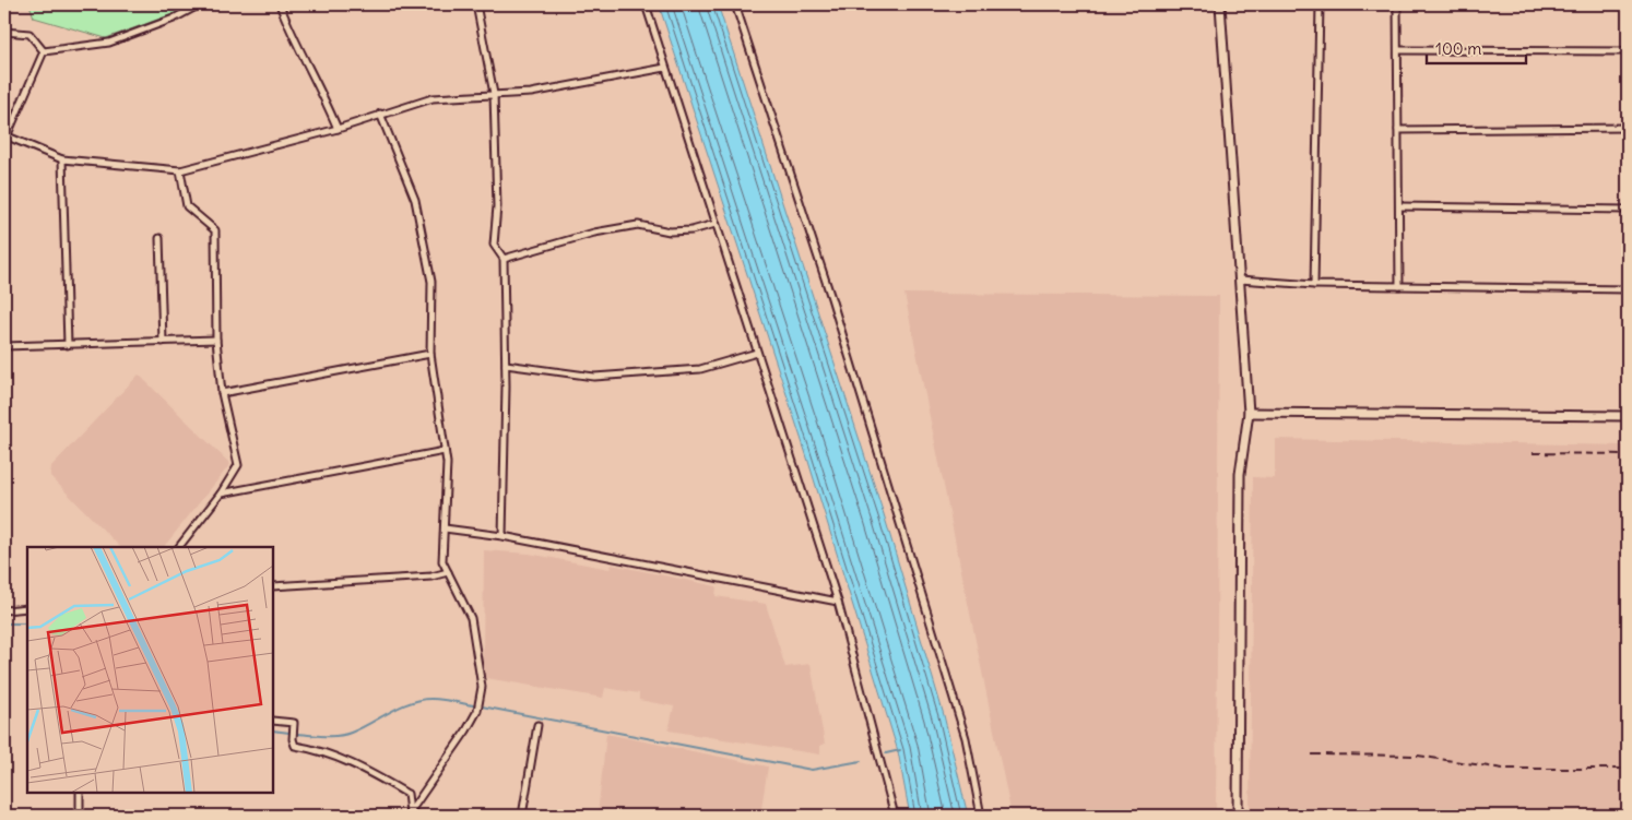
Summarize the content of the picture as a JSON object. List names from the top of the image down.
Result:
{
  "scale_bar": "100 m"
}
